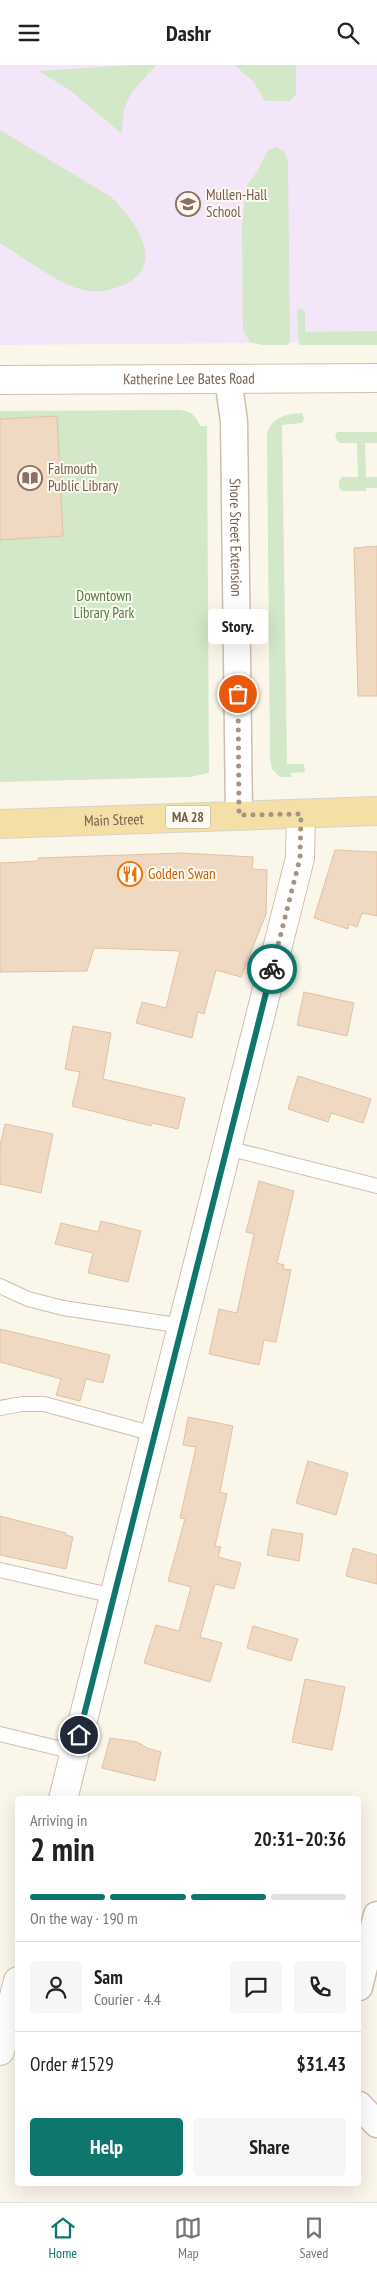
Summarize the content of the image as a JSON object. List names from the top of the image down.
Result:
{
  "streets": {
    "main road": ["Katherine Lee Bates Road", "MA 28", "Main Street"],
    "street": ["Shore Street Extension"]
  },
  "crossings": [
    ["Katherine Lee Bates Road", "Shore Street Extension"],
    ["Shore Street Extension", "Main Street"]
  ],
  "parks": ["Downtown Library Park"],
  "places": {
    "school or university": ["Mullen-Hall School"],
    "library": ["Falmouth Public Library"],
    "other": ["Story."],
    "restaurant": ["Golden Swan"]
  },
  "page": {
    "header": "Dashr",
    "bubble": "Story.",
    "heading": ["2 min", "Arriving in", "20:31–20:36"],
    "panel": [
      "Sam",
      "Courier · 4.4",
      "Order #1529",
      "$31.43"
    ],
    "bar": "On the way · 190 m",
    "buttons": ["Help", "Share"],
    "tabs": ["Home", "Map", "Saved"]
  }
}
